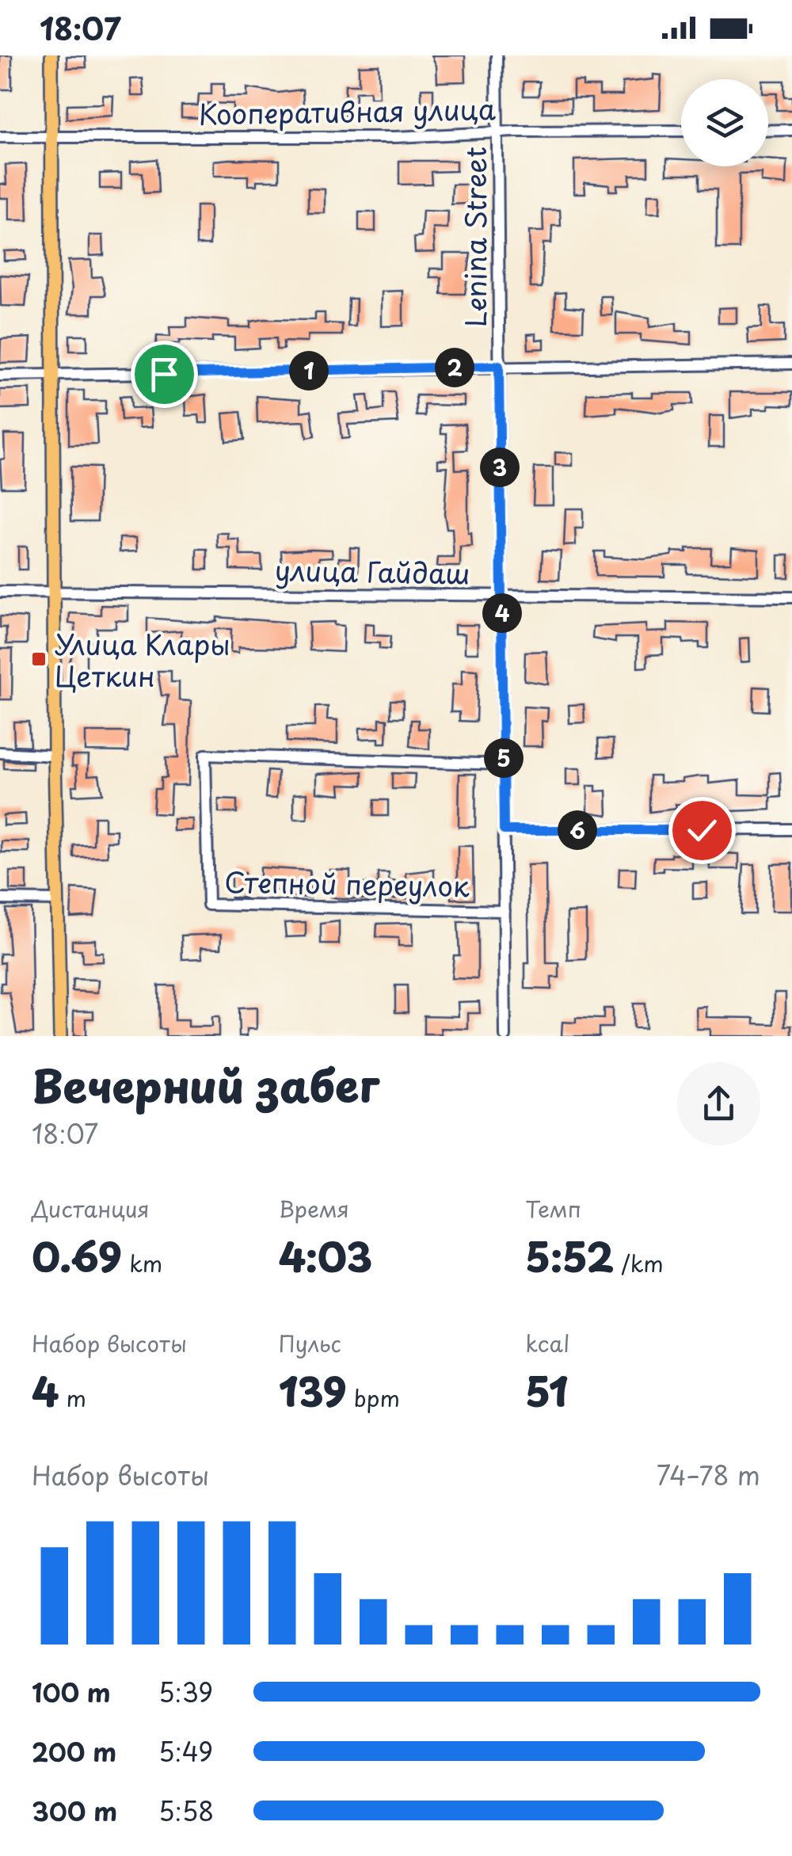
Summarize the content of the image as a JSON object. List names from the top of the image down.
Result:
{
  "streets": {
    "street": [
      "Кооперативная улица",
      "Lenina Street",
      "улица Гайдаш",
      "Степной переулок"
    ]
  },
  "crossings": [
    ["Кооперативная улица", "Lenina Street"],
    ["Lenina Street", "улица Гайдаш"],
    ["Lenina Street", "Степной переулок"]
  ],
  "places": {
    "transit": ["Улица Клары Цеткин"]
  },
  "page": {
    "status": "18:07",
    "pins": [
      "2",
      "1",
      "3",
      "4",
      "5",
      "6"
    ],
    "heading": ["Вечерний забег", "18:07"],
    "stats": [
      ["Дистанция", "0.69 km"],
      ["Время", "4:03"],
      ["Темп", "5:52 /km"],
      ["Набор высоты", "4 m"],
      ["Пульс", "139 bpm"],
      ["kcal", "51"]
    ],
    "chart": ["Набор высоты", "74–78 m"],
    "list": [
      {
        "name": "100 m",
        "note": "5:39"
      },
      {
        "name": "200 m",
        "note": "5:49"
      },
      {
        "name": "300 m",
        "note": "5:58"
      }
    ]
  }
}
